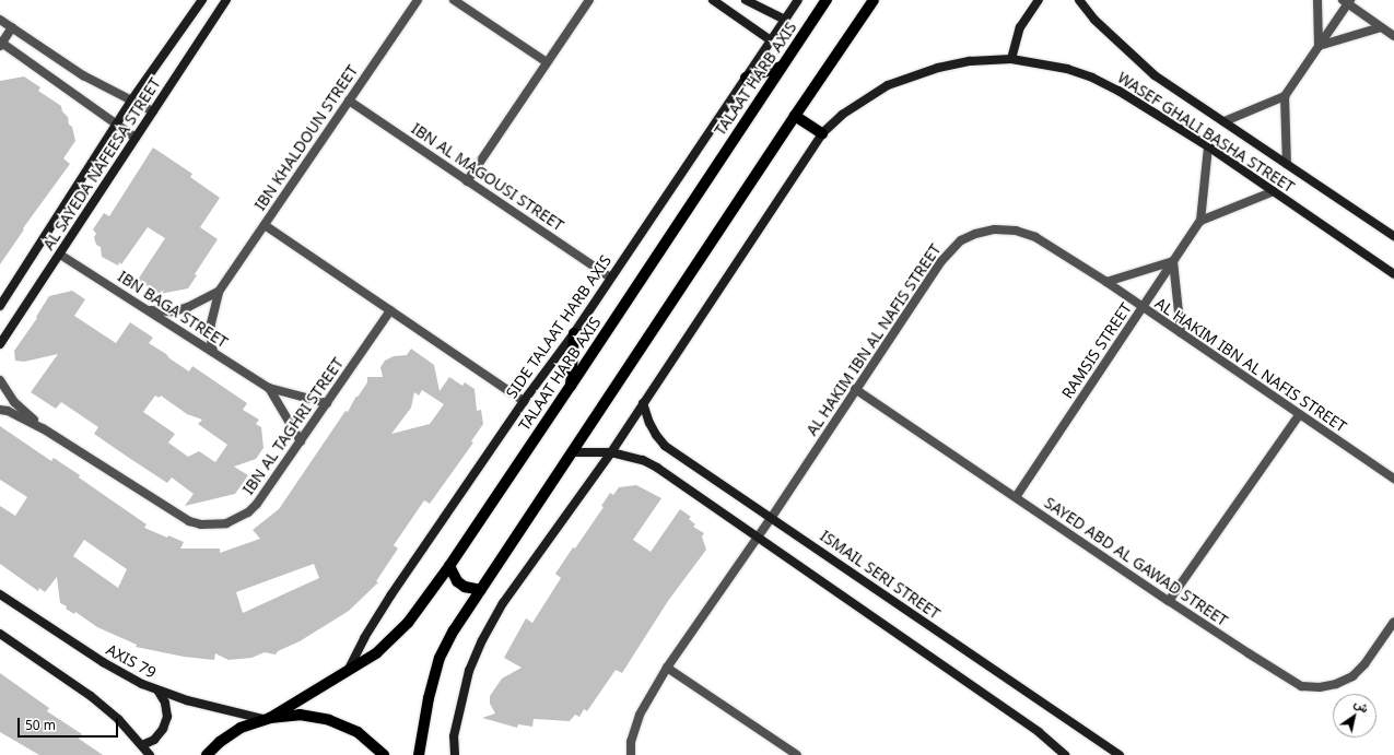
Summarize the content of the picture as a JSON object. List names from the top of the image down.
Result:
{
  "streets": {
    "main road": ["TALAAT HARB AXIS"],
    "street": [
      "WASEF GHALI BASHA STREET",
      "IBN KHALDOUN STREET",
      "AL SAYEDA NAFEESA STREET",
      "IBN AL MAGOUSI STREET",
      "IBN BAGA STREET",
      "SIDE TALAAT HARB AXIS",
      "AL HAKIM IBN AL NAFIS STREET",
      "RAMSIS STREET",
      "IBN AL TAGHRI STREET",
      "SAYED ABD AL GAWAD STREET",
      "ISMAIL SERI STREET",
      "AXIS 79"
    ]
  },
  "crossings": [
    ["TALAAT HARB AXIS", "SIDE TALAAT HARB AXIS"],
    ["TALAAT HARB AXIS", "AXIS 79"],
    ["WASEF GHALI BASHA STREET", "RAMSIS STREET"],
    ["IBN KHALDOUN STREET", "IBN AL MAGOUSI STREET"],
    ["IBN KHALDOUN STREET", "IBN BAGA STREET"],
    ["AL SAYEDA NAFEESA STREET", "IBN BAGA STREET"],
    ["IBN AL MAGOUSI STREET", "SIDE TALAAT HARB AXIS"],
    ["IBN BAGA STREET", "IBN AL TAGHRI STREET"],
    ["AL HAKIM IBN AL NAFIS STREET", "RAMSIS STREET"],
    ["AL HAKIM IBN AL NAFIS STREET", "SAYED ABD AL GAWAD STREET"],
    ["AL HAKIM IBN AL NAFIS STREET", "ISMAIL SERI STREET"],
    ["RAMSIS STREET", "SAYED ABD AL GAWAD STREET"]
  ],
  "scale_bar": "50 m",
  "north": "top right"
}
